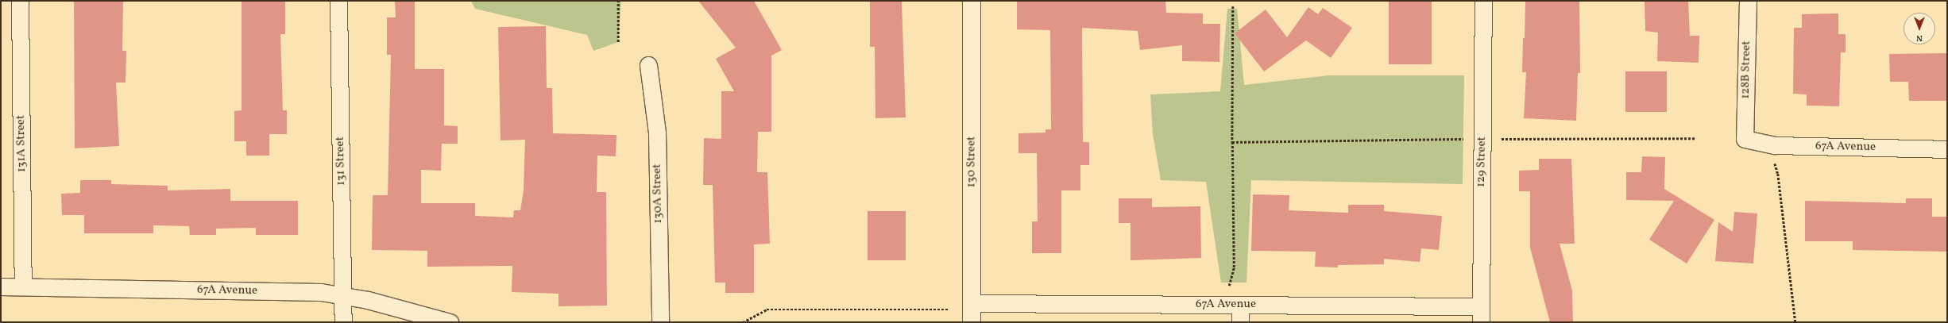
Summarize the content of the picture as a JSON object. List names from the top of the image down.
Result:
{
  "streets": {
    "street": [
      "128B Street",
      "131A Street",
      "67A Avenue",
      "131 Street",
      "130 Street",
      "129 Street",
      "130A Street"
    ]
  },
  "crossings": [
    ["128B Street", "67A Avenue"],
    ["131A Street", "67A Avenue"],
    ["67A Avenue", "131 Street"],
    ["67A Avenue", "130 Street"],
    ["67A Avenue", "129 Street"]
  ],
  "north": "bottom"
}
